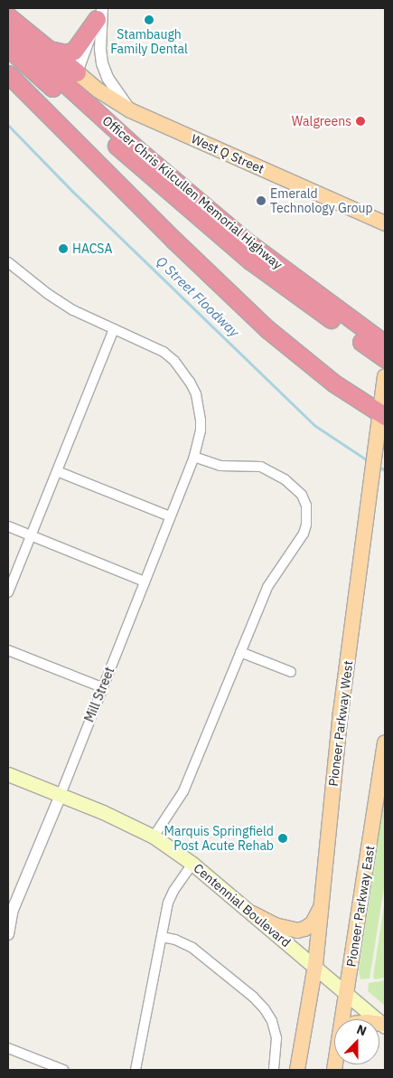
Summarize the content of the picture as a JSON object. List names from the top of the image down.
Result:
{
  "streets": {
    "highway": ["Officer Chris Kilcullen Memorial Highway"],
    "main road": [
      "West Q Street",
      "Pioneer Parkway West",
      "Centennial Boulevard",
      "Pioneer Parkway East"
    ],
    "street": ["Mill Street"]
  },
  "crossings": [
    ["Mill Street", "Centennial Boulevard"],
    ["Pioneer Parkway West", "Centennial Boulevard"],
    ["Centennial Boulevard", "Pioneer Parkway East"]
  ],
  "water": ["Q Street Floodway"],
  "places": [
    "Stambaugh Family Dental",
    "Walgreens",
    "Emerald Technology Group",
    "HACSA",
    "Marquis Springfield Post Acute Rehab"
  ],
  "north": "top"
}
